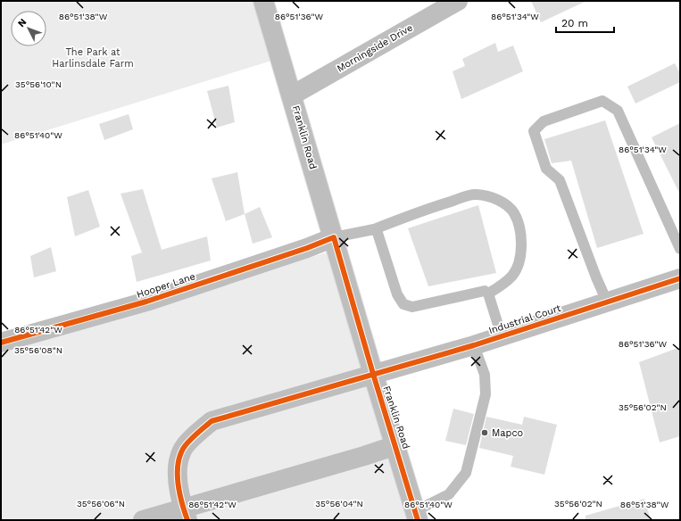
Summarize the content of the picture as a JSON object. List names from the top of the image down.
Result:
{
  "streets": {
    "street": [
      "Morningside Drive",
      "Franklin Road",
      "Hooper Lane",
      "Industrial Court"
    ]
  },
  "crossings": [
    ["Morningside Drive", "Franklin Road"],
    ["Franklin Road", "Hooper Lane"],
    ["Franklin Road", "Industrial Court"]
  ],
  "parks": ["The Park at Harlinsdale Farm"],
  "places": ["Mapco"],
  "scale_bar": "20 m",
  "north": "top left",
  "coordinates": [
    "86°51'38\"W",
    "86°51'36\"W",
    "86°51'34\"W",
    "35°56'10\"N",
    "86°51'40\"W",
    "86°51'42\"W",
    "35°56'08\"N",
    "35°56'02\"N",
    "35°56'06\"N",
    "35°56'04\"N"
  ]
}
